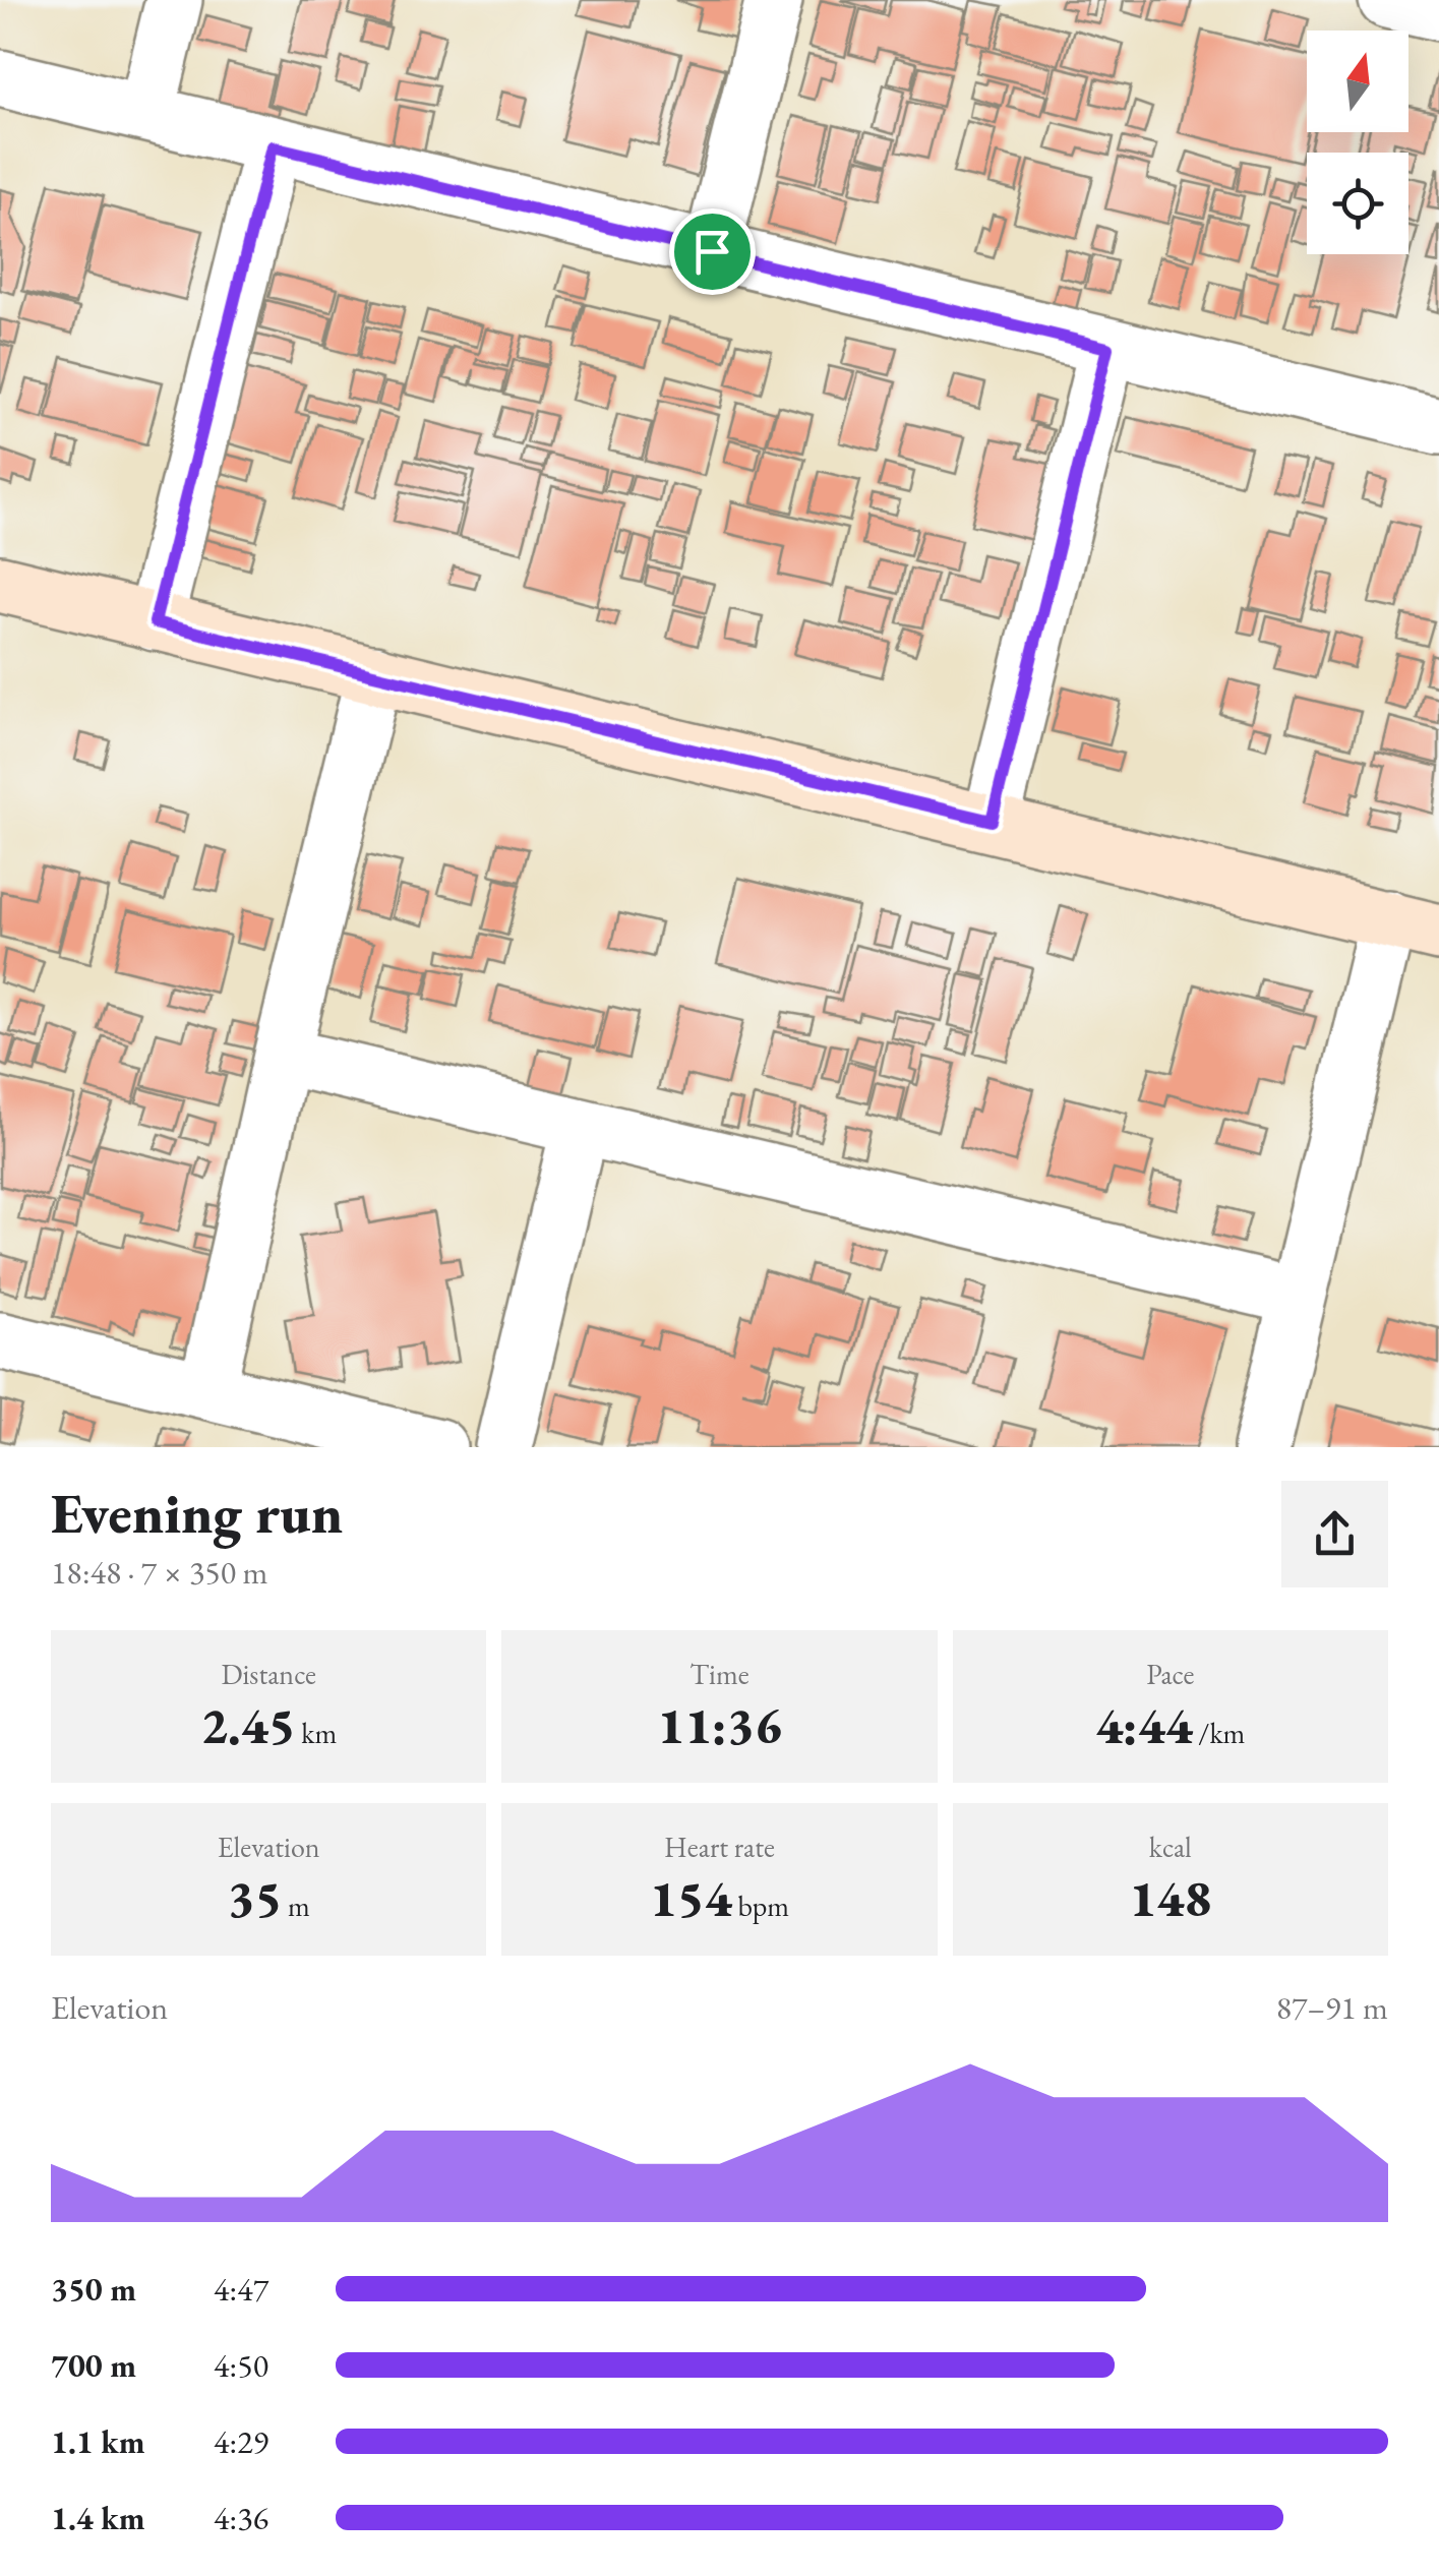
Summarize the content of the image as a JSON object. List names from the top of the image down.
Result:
{
  "north": "top",
  "page": {
    "heading": ["Evening run", "18:48 · 7 × 350 m"],
    "stats": [
      ["Distance", "2.45 km"],
      ["Time", "11:36"],
      ["Pace", "4:44 /km"],
      ["Elevation", "35 m"],
      ["Heart rate", "154 bpm"],
      ["kcal", "148"]
    ],
    "chart": ["Elevation", "87–91 m"],
    "list": [
      {
        "name": "350 m",
        "note": "4:47"
      },
      {
        "name": "700 m",
        "note": "4:50"
      },
      {
        "name": "1.1 km",
        "note": "4:29"
      },
      {
        "name": "1.4 km",
        "note": "4:36"
      }
    ]
  }
}
